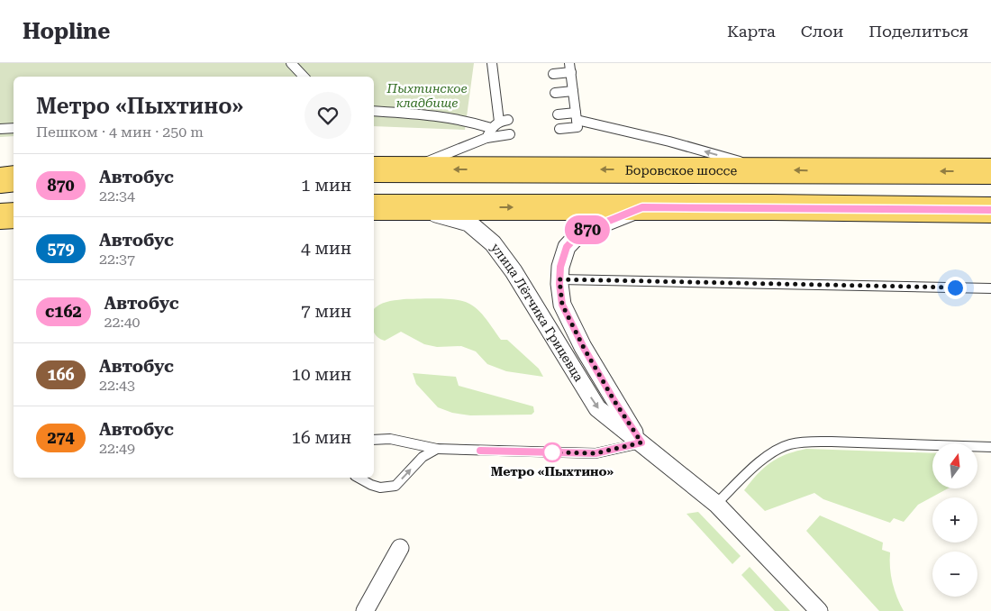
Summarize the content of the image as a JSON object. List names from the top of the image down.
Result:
{
  "streets": {
    "main road": ["Боровское шоссе"],
    "street": ["улица Лётчика Грицевца"]
  },
  "parks": ["Пыхтинское кладбище"],
  "places": ["Метро «Пыхтино»"],
  "lines": ["bus line 870"],
  "north": "top",
  "page": {
    "header": "Hopline",
    "nav": ["Карта", "Слои", "Поделиться"],
    "on_map": "870",
    "heading": ["Метро «Пыхтино»", "Пешком · 4 мин · 250 m"],
    "list": [
      {
        "mark": "870",
        "name": "Автобус",
        "note": "22:34",
        "value": "1 мин"
      },
      {
        "mark": "579",
        "name": "Автобус",
        "note": "22:37",
        "value": "4 мин"
      },
      {
        "mark": "с162",
        "name": "Автобус",
        "note": "22:40",
        "value": "7 мин"
      },
      {
        "mark": "166",
        "name": "Автобус",
        "note": "22:43",
        "value": "10 мин"
      },
      {
        "mark": "274",
        "name": "Автобус",
        "note": "22:49",
        "value": "16 мин"
      }
    ],
    "map_buttons": ["+", "−"]
  }
}
